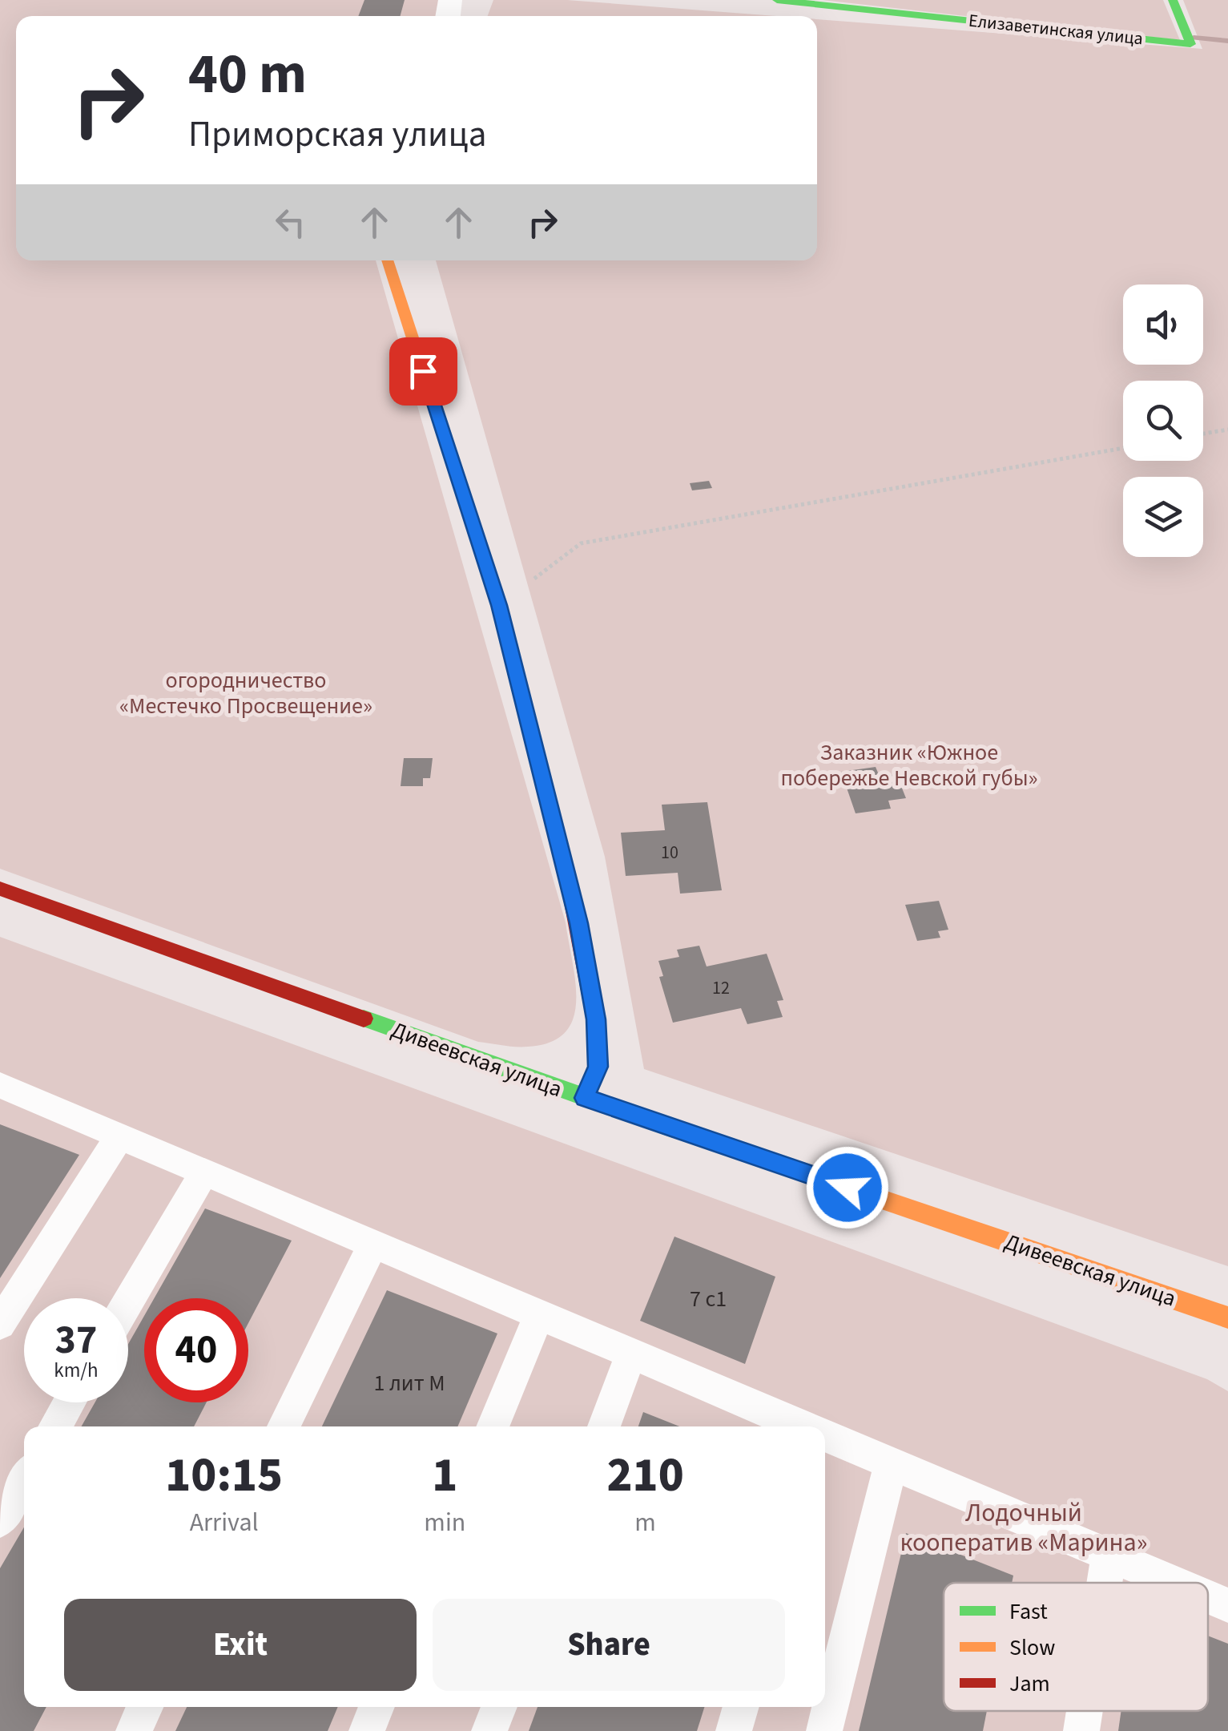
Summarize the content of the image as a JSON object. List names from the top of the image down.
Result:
{
  "streets": {
    "street": ["Елизаветинская улица", "Дивеевская улица"]
  },
  "parks": ["огородничество «Местечко Просвещение»", "Заказник «Южное побережье Невской губы»", "Лодочный кооператив «Марина»"],
  "house_numbers": [
    "10",
    "12",
    "7 с1",
    "1 лит М"
  ],
  "legend": ["Fast", "Slow", "Jam"],
  "page": {
    "turn": ["40 m", "Приморская улица"],
    "speed": "37 km/h",
    "limit": "40",
    "eta": [
      "10:15",
      "Arrival",
      "1",
      "min",
      "210",
      "m"
    ],
    "buttons": ["Exit", "Share"]
  }
}
